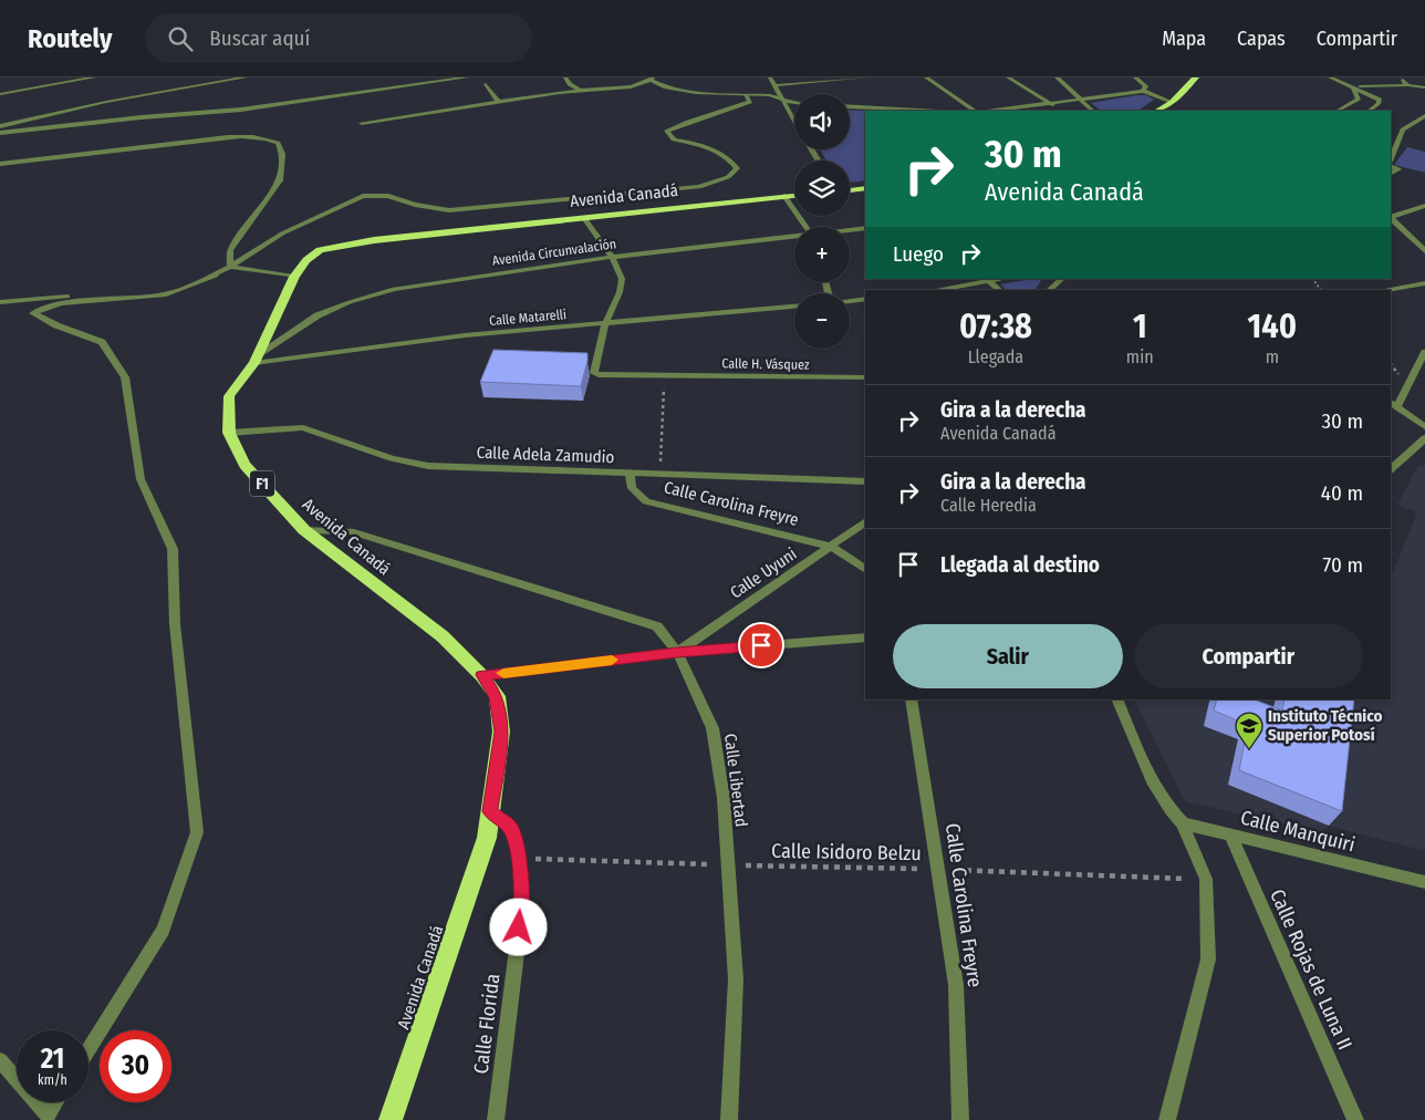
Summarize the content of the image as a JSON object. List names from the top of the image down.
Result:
{
  "streets": {
    "highway": ["Avenida Canadá", "F1"],
    "street": [
      "Avenida Circunvalación",
      "Calle Matarelli",
      "Calle H. Vásquez",
      "Calle Adela Zamudio",
      "Calle Carolina Freyre",
      "Calle Uyuni",
      "Calle Libertad",
      "Calle Manquiri",
      "Calle Rojas de Luna II",
      "Calle Florida"
    ],
    "path": ["Calle Isidoro Belzu"]
  },
  "crossings": [
    ["Avenida Canadá", "Avenida Circunvalación"],
    ["Avenida Canadá", "Calle Matarelli"],
    ["Avenida Canadá", "Calle Adela Zamudio"],
    ["Avenida Canadá", "Calle Libertad"],
    ["Avenida Canadá", "Calle Florida"],
    ["Avenida Circunvalación", "Calle Matarelli"],
    ["Calle Matarelli", "Calle H. Vásquez"],
    ["Calle Adela Zamudio", "Calle Carolina Freyre"],
    ["Calle Carolina Freyre", "Calle Uyuni"],
    ["Calle Carolina Freyre", "Calle Isidoro Belzu"],
    ["Calle Uyuni", "Calle Libertad"],
    ["Calle Libertad", "Calle Isidoro Belzu"],
    ["Calle Manquiri", "Calle Rojas de Luna II"],
    ["Calle Isidoro Belzu", "Calle Florida"]
  ],
  "places": {
    "school or university": ["Instituto Técnico Superior Potosí"]
  },
  "page": {
    "header": "Routely",
    "search": "Buscar aquí",
    "nav": ["Mapa", "Capas", "Compartir"],
    "map_buttons": ["+", "−"],
    "turn": ["30 m", "Avenida Canadá"],
    "then": "Luego",
    "eta": [
      "07:38",
      "Llegada",
      "1",
      "min",
      "140",
      "m"
    ],
    "list": [
      {
        "name": "Gira a la derecha",
        "note": "Avenida Canadá",
        "value": "30 m"
      },
      {
        "name": "Gira a la derecha",
        "note": "Calle Heredia",
        "value": "40 m"
      },
      {
        "name": "Llegada al destino",
        "value": "70 m"
      }
    ],
    "buttons": ["Salir", "Compartir"],
    "speed": "21 km/h",
    "limit": "30"
  }
}
